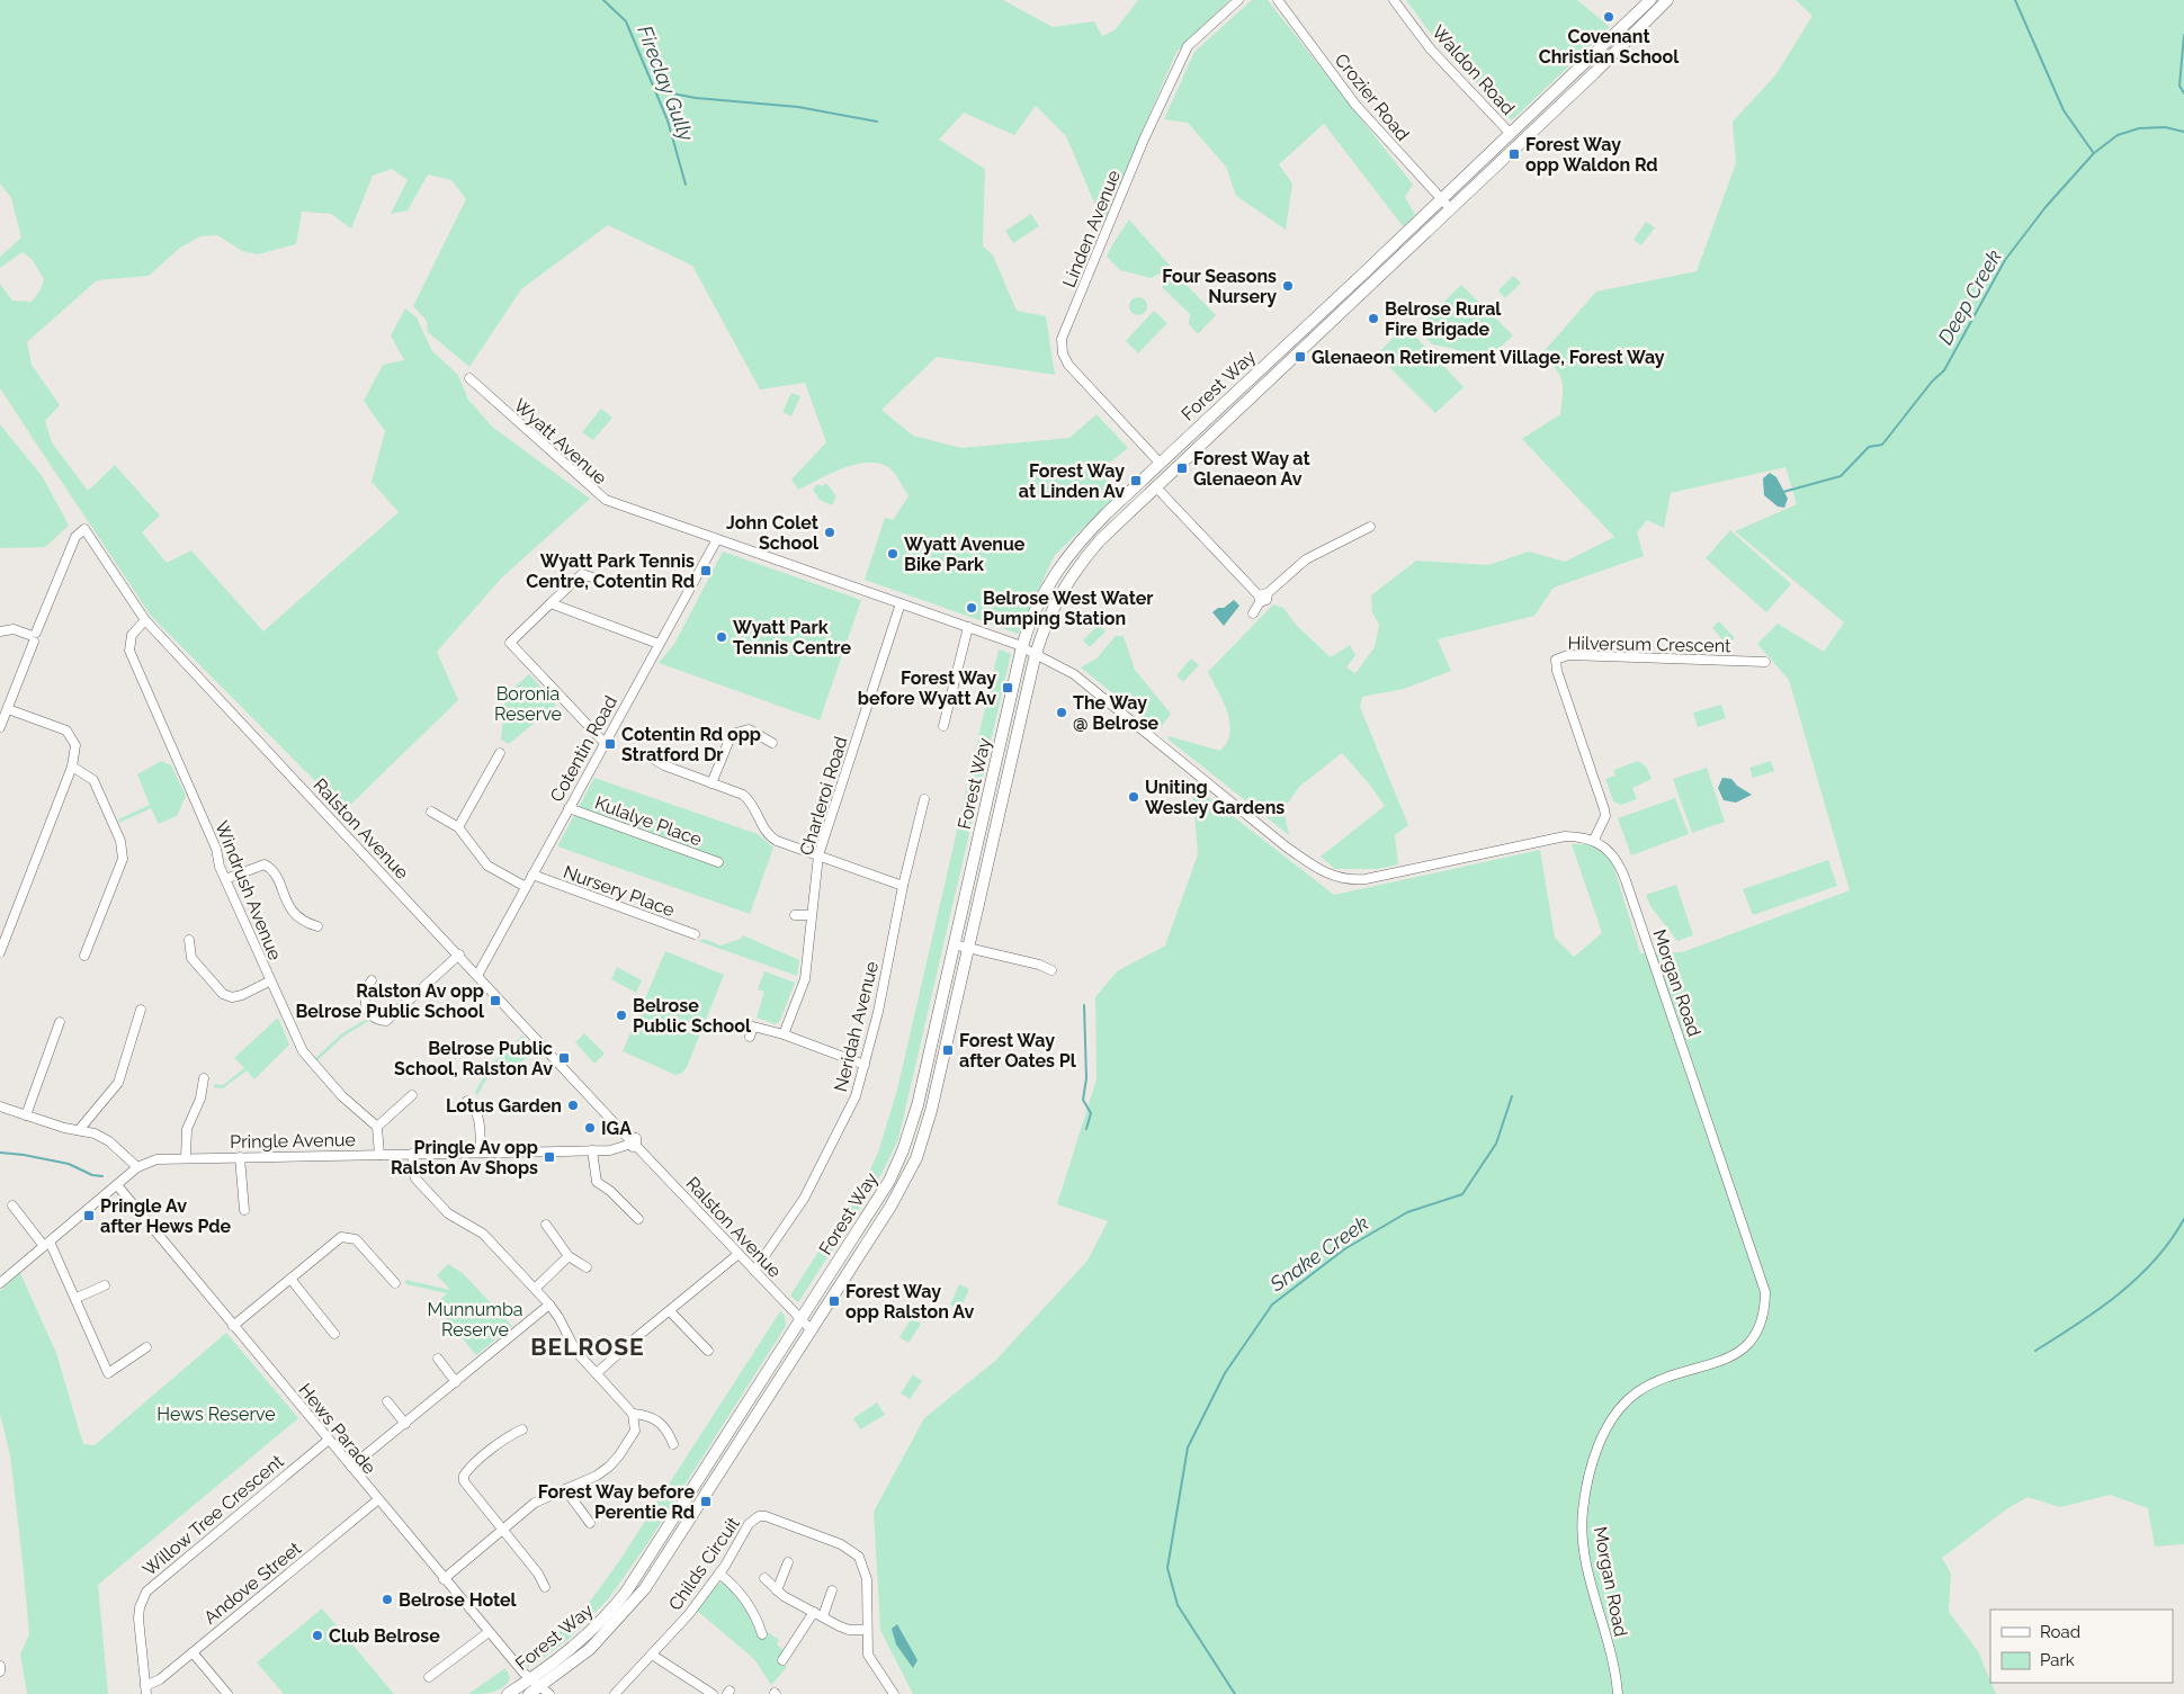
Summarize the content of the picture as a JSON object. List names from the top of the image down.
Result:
{
  "streets": {
    "main road": ["Forest Way"],
    "street": [
      "Waldon Road",
      "Crozier Road",
      "Linden Avenue",
      "Wyatt Avenue",
      "Hilversum Crescent",
      "Cotentin Road",
      "Charleroi Road",
      "Kulalye Place",
      "Ralston Avenue",
      "Windrush Avenue",
      "Nursery Place",
      "Morgan Road",
      "Neridah Avenue",
      "Pringle Avenue",
      "Hews Parade",
      "Willow Tree Crescent",
      "Childs Circuit",
      "Andove Street"
    ]
  },
  "crossings": [
    ["Waldon Road", "Forest Way"],
    ["Crozier Road", "Forest Way"],
    ["Linden Avenue", "Forest Way"],
    ["Forest Way", "Wyatt Avenue"],
    ["Forest Way", "Ralston Avenue"],
    ["Forest Way", "Hews Parade"],
    ["Wyatt Avenue", "Cotentin Road"],
    ["Wyatt Avenue", "Charleroi Road"],
    ["Hilversum Crescent", "Morgan Road"],
    ["Cotentin Road", "Kulalye Place"],
    ["Cotentin Road", "Ralston Avenue"],
    ["Cotentin Road", "Nursery Place"],
    ["Ralston Avenue", "Windrush Avenue"],
    ["Ralston Avenue", "Neridah Avenue"],
    ["Ralston Avenue", "Pringle Avenue"],
    ["Pringle Avenue", "Hews Parade"],
    ["Hews Parade", "Willow Tree Crescent"],
    ["Hews Parade", "Andove Street"],
    ["Willow Tree Crescent", "Andove Street"]
  ],
  "districts": ["BELROSE"],
  "water": ["Fireclay Gully", "Deep Creek", "Snake Creek"],
  "parks": ["Boronia Reserve", "Munnumba Reserve", "Hews Reserve"],
  "places": {
    "other": [
      "Covenant Christian School",
      "Four Seasons Nursery",
      "Belrose Rural Fire Brigade",
      "John Colet School",
      "Wyatt Avenue Bike Park",
      "Belrose West Water Pumping Station",
      "Wyatt Park Tennis Centre",
      "The Way @ Belrose",
      "Uniting Wesley Gardens",
      "Belrose Public School",
      "Lotus Garden",
      "IGA",
      "Belrose Hotel",
      "Club Belrose"
    ],
    "transit": [
      "Forest Way opp Waldon Rd",
      "Glenaeon Retirement Village, Forest Way",
      "Forest Way at Glenaeon Av",
      "Forest Way at Linden Av",
      "Wyatt Park Tennis Centre, Cotentin Rd",
      "Forest Way before Wyatt Av",
      "Cotentin Rd opp Stratford Dr",
      "Ralston Av opp Belrose Public School",
      "Forest Way after Oates Pl",
      "Belrose Public School, Ralston Av",
      "Pringle Av opp Ralston Av Shops",
      "Pringle Av after Hews Pde",
      "Forest Way opp Ralston Av",
      "Forest Way before Perentie Rd"
    ]
  },
  "legend": ["Road", "Park"]
}
